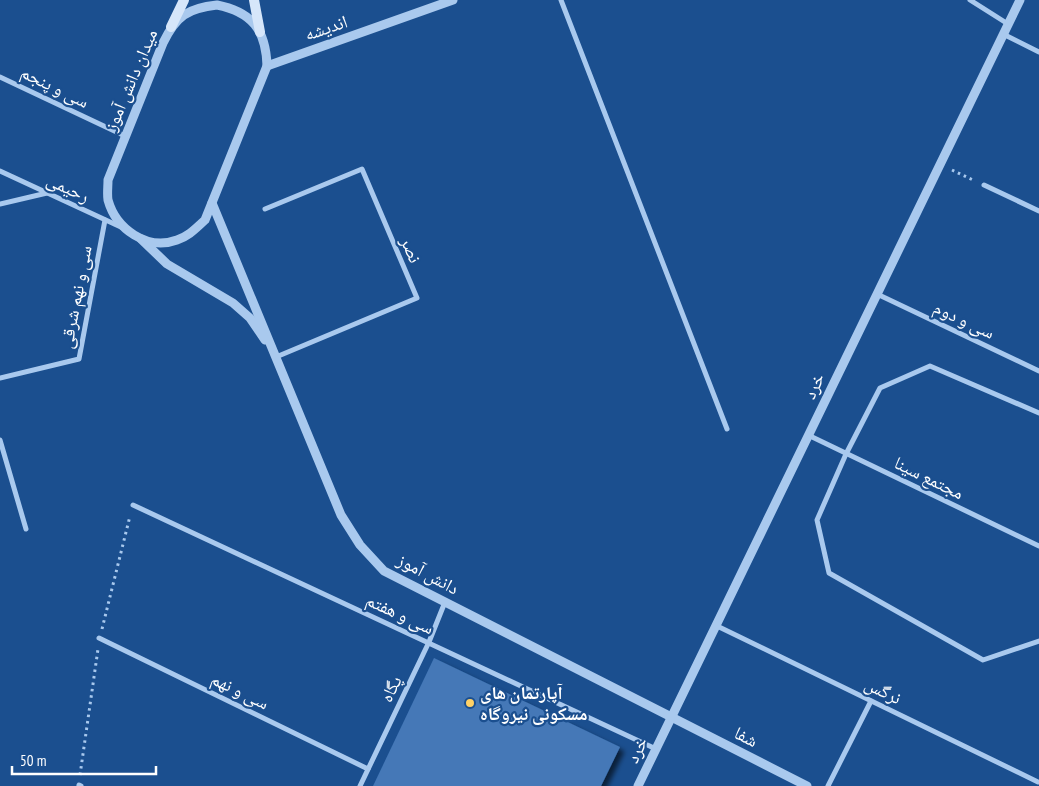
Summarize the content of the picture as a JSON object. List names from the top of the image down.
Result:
{
  "streets": {
    "street": [
      "اندیشه",
      "میدان دانش آموز",
      "سی و پنجم",
      "رحیمی",
      "نصر",
      "سی و نهم شرقی",
      "سی و دوم",
      "خرد",
      "مجتمع سینا",
      "دانش آموز",
      "سی و هفتم",
      "پگاه",
      "سی و نهم",
      "نرگس",
      "شفا"
    ]
  },
  "crossings": [
    ["اندیشه", "میدان دانش آموز"],
    ["میدان دانش آموز", "سی و پنجم"],
    ["میدان دانش آموز", "رحیمی"],
    ["میدان دانش آموز", "دانش آموز"],
    ["رحیمی", "سی و نهم شرقی"],
    ["نصر", "دانش آموز"],
    ["سی و دوم", "خرد"],
    ["خرد", "مجتمع سینا"],
    ["خرد", "دانش آموز"],
    ["خرد", "سی و هفتم"],
    ["خرد", "نرگس"],
    ["خرد", "شفا"],
    ["دانش آموز", "پگاه"],
    ["دانش آموز", "شفا"],
    ["سی و هفتم", "پگاه"],
    ["پگاه", "سی و نهم"]
  ],
  "places": ["آپارتمان های مسکونی نیروگاه"],
  "scale_bar": "50 m"
}
